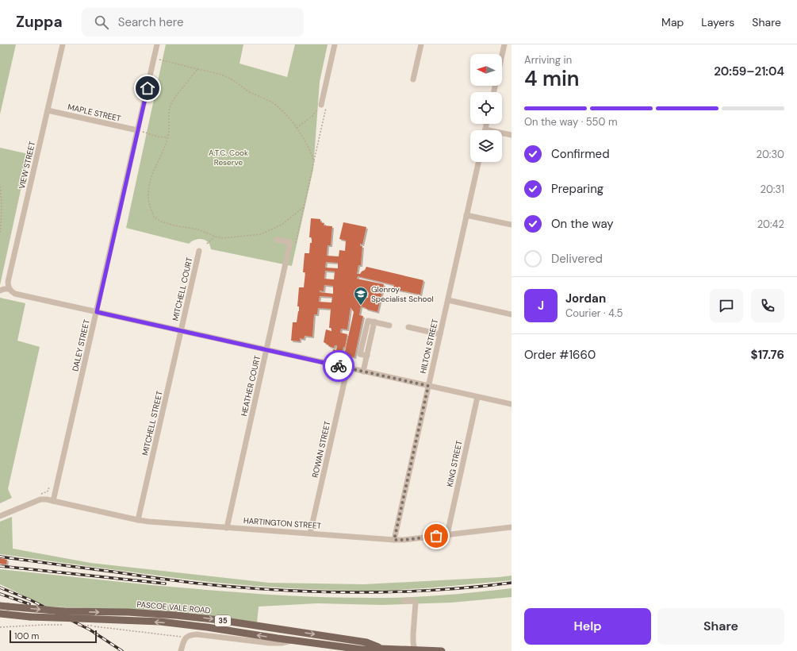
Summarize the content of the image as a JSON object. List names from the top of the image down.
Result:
{
  "streets": {
    "main road": ["PASCOE VALE ROAD", "35"],
    "street": [
      "MAPLE STREET",
      "VIEW STREET",
      "MITCHELL COURT",
      "DALEY STREET",
      "HILTON STREET",
      "HEATHER COURT",
      "MITCHELL STREET",
      "ROWAN STREET",
      "KING STREET",
      "HARTINGTON STREET"
    ]
  },
  "crossings": [
    ["MAPLE STREET", "VIEW STREET"],
    ["MAPLE STREET", "DALEY STREET"],
    ["MITCHELL COURT", "MITCHELL STREET"],
    ["DALEY STREET", "HARTINGTON STREET"],
    ["HILTON STREET", "HARTINGTON STREET"],
    ["HEATHER COURT", "HARTINGTON STREET"],
    ["MITCHELL STREET", "HARTINGTON STREET"],
    ["ROWAN STREET", "HARTINGTON STREET"],
    ["KING STREET", "HARTINGTON STREET"]
  ],
  "parks": ["A.T.C. Cook Reserve"],
  "places": {
    "school or university": ["Glenroy Specialist School"]
  },
  "scale_bar": "100 m",
  "north": "left",
  "page": {
    "header": "Zuppa",
    "search": "Search here",
    "nav": ["Map", "Layers", "Share"],
    "heading": ["4 min", "Arriving in", "20:59–21:04"],
    "panel": [
      "Jordan",
      "Courier · 4.5",
      "Order #1660",
      "$17.76"
    ],
    "bar": "On the way · 550 m",
    "list": [
      ["Confirmed", "20:30"],
      ["Preparing", "20:31"],
      ["On the way", "20:42"],
      "Delivered"
    ],
    "round": "J",
    "buttons": ["Help", "Share"],
    "scale": "100 m"
  }
}
